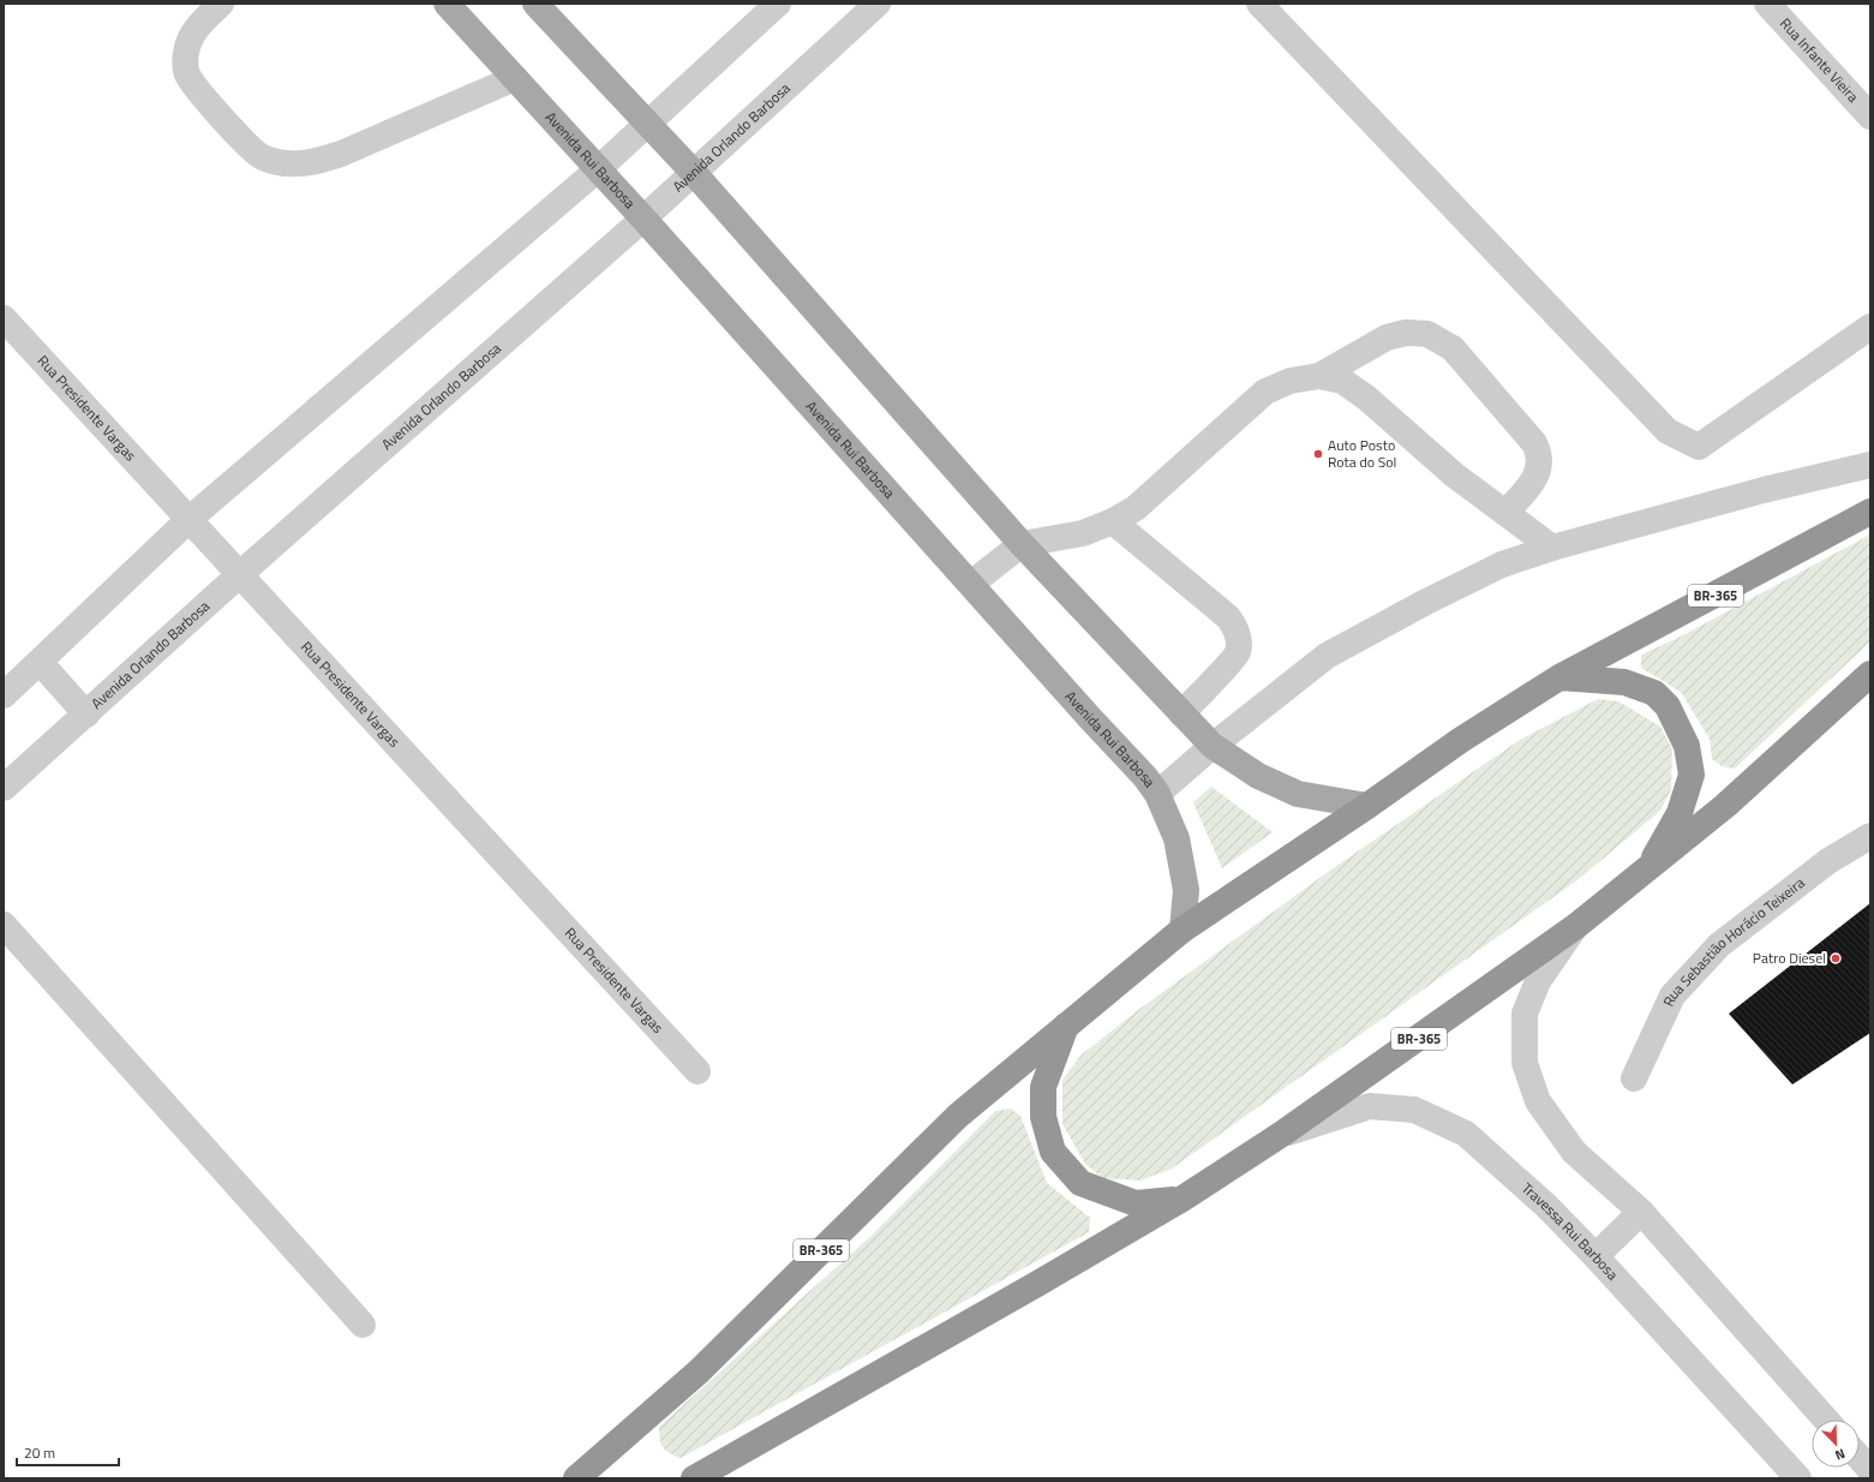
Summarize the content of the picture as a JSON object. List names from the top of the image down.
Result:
{
  "streets": {
    "highway": ["BR-365"],
    "main road": ["Avenida Rui Barbosa"],
    "street": [
      "Rua Infante Vieira",
      "Avenida Orlando Barbosa",
      "Rua Presidente Vargas",
      "Rua Sebastião Horácio Teixeira",
      "Travessa Rui Barbosa"
    ]
  },
  "crossings": [
    ["Avenida Orlando Barbosa", "Avenida Rui Barbosa"],
    ["Avenida Orlando Barbosa", "Rua Presidente Vargas"],
    ["Avenida Rui Barbosa", "BR-365"],
    ["BR-365", "Travessa Rui Barbosa"]
  ],
  "places": ["Auto Posto Rota do Sol", "Patro Diesel"],
  "scale_bar": "20 m",
  "north": "bottom right"
}
